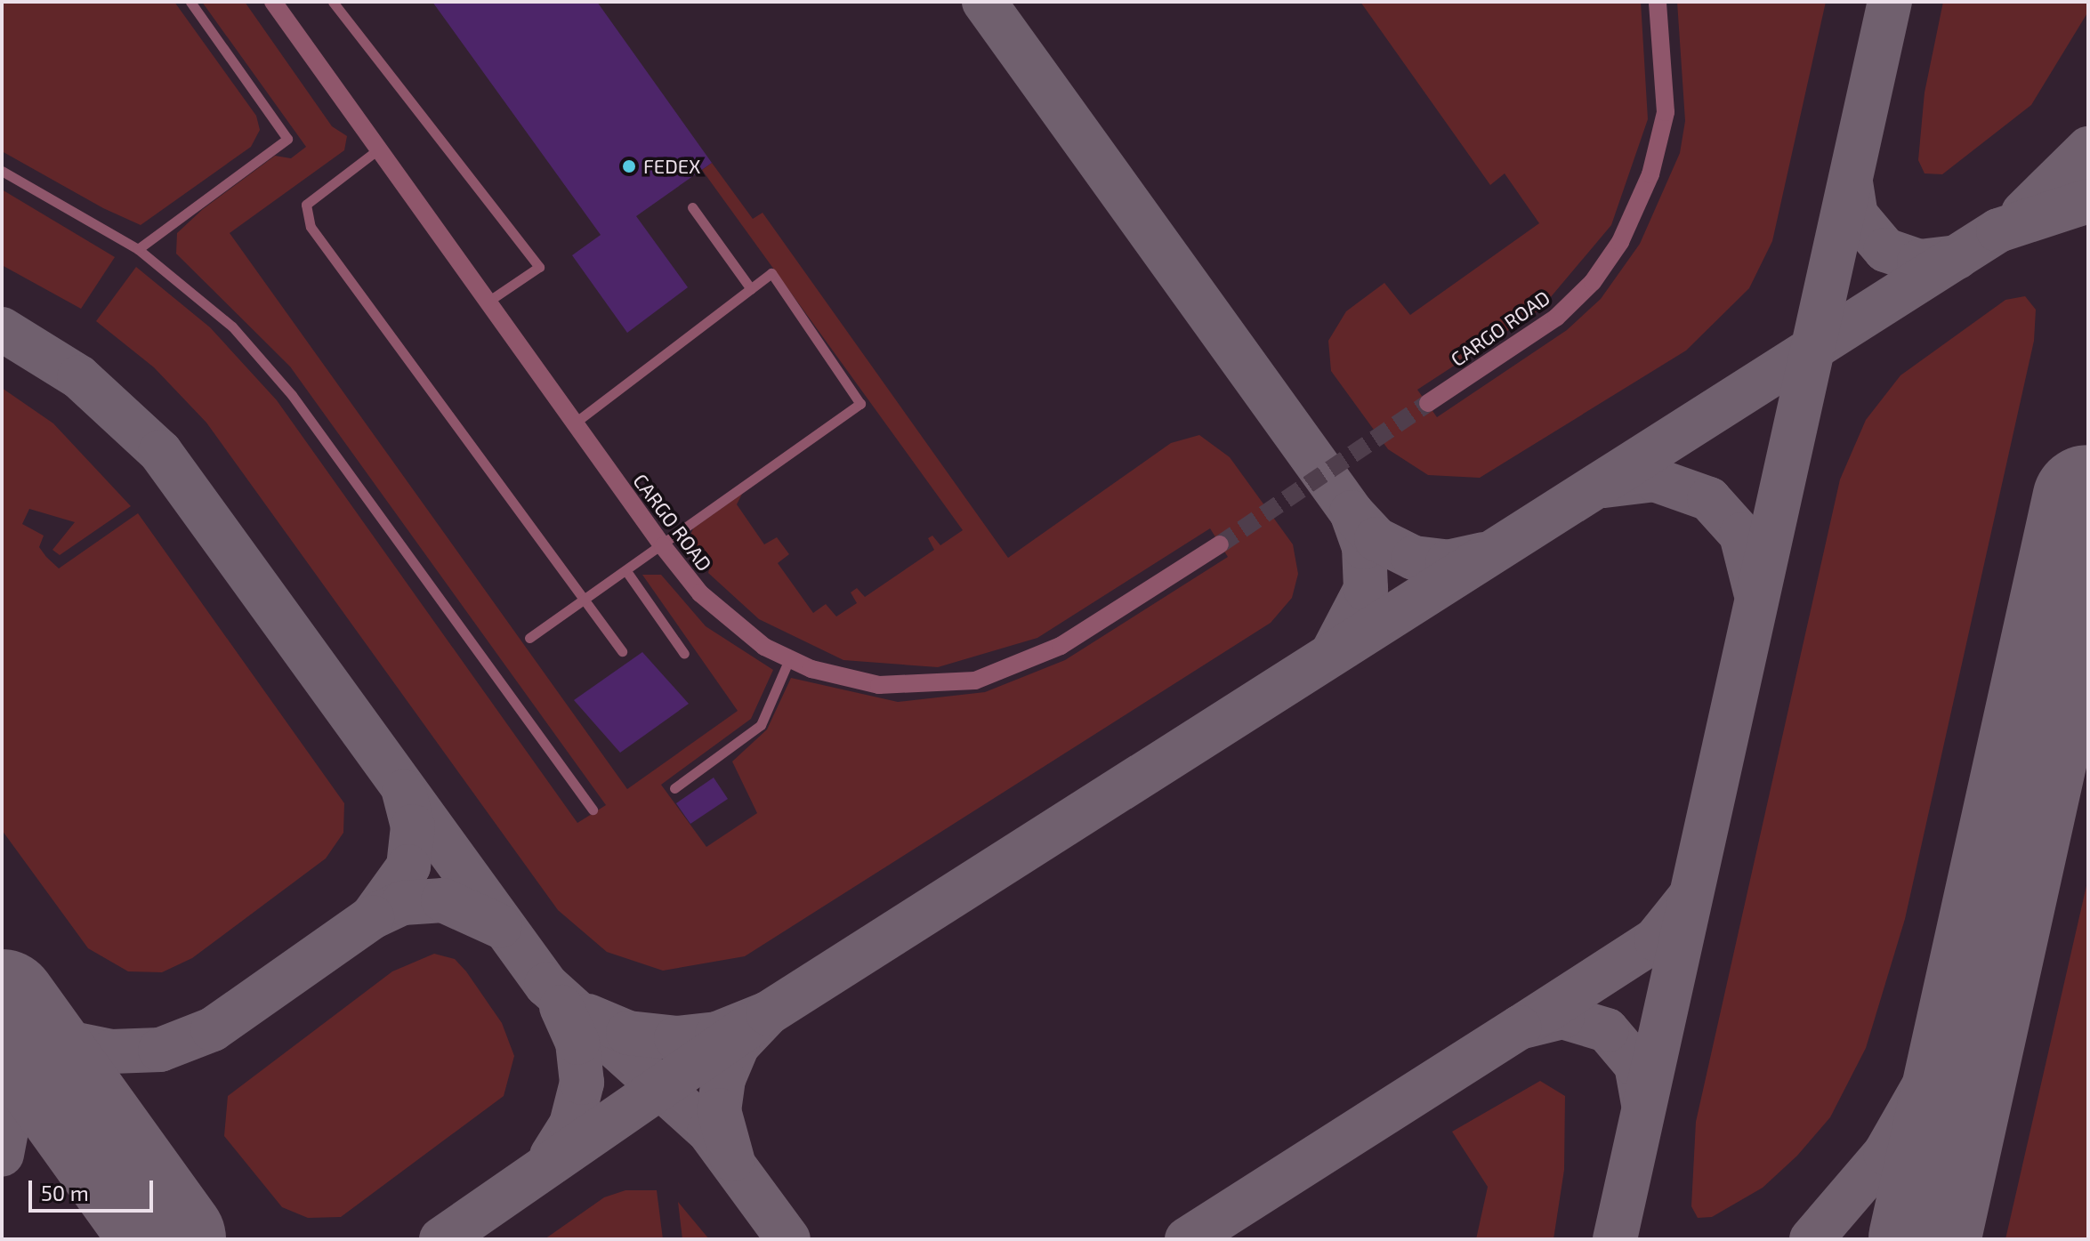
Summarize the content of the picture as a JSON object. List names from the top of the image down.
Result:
{
  "streets": {
    "street": ["CARGO ROAD"]
  },
  "places": ["FEDEX"],
  "scale_bar": "50 m"
}
